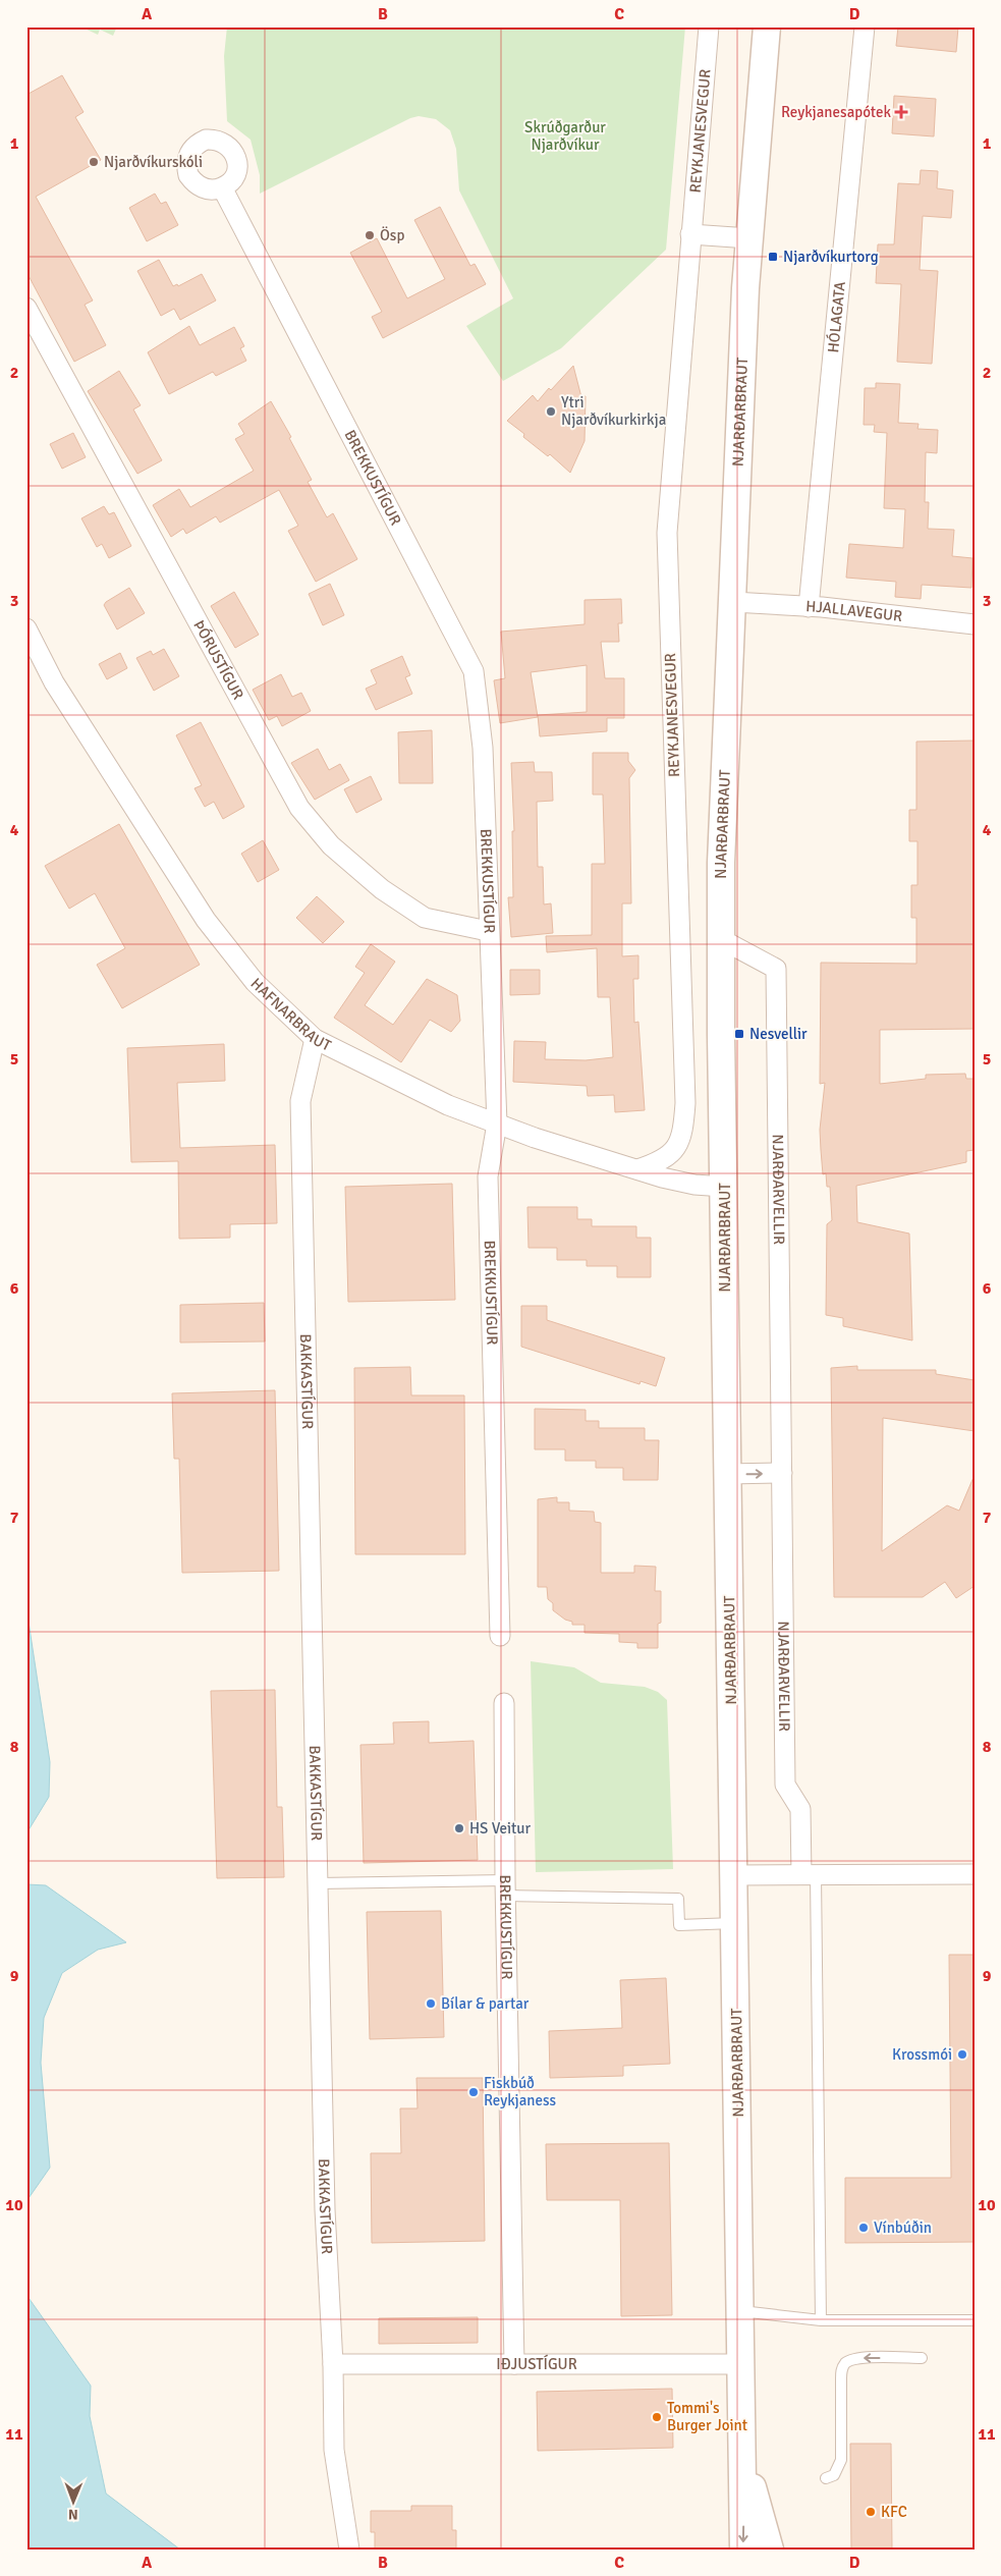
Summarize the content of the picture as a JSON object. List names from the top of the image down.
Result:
{
  "streets": {
    "main road": ["NJARÐARBRAUT"],
    "street": [
      "REYKJANESVEGUR",
      "HÓLAGATA",
      "BREKKUSTÍGUR",
      "HJALLAVEGUR",
      "ÞÓRUSTÍGUR",
      "HAFNARBRAUT",
      "NJARÐARVELLIR",
      "BAKKASTÍGUR",
      "IÐJUSTÍGUR"
    ]
  },
  "crossings": [
    ["REYKJANESVEGUR", "HAFNARBRAUT"],
    ["HÓLAGATA", "HJALLAVEGUR"],
    ["NJARÐARBRAUT", "HJALLAVEGUR"],
    ["NJARÐARBRAUT", "HAFNARBRAUT"],
    ["NJARÐARBRAUT", "NJARÐARVELLIR"],
    ["NJARÐARBRAUT", "IÐJUSTÍGUR"],
    ["BREKKUSTÍGUR", "ÞÓRUSTÍGUR"],
    ["BREKKUSTÍGUR", "HAFNARBRAUT"],
    ["BREKKUSTÍGUR", "IÐJUSTÍGUR"],
    ["HAFNARBRAUT", "BAKKASTÍGUR"],
    ["BAKKASTÍGUR", "IÐJUSTÍGUR"]
  ],
  "parks": ["Skrúðgarður Njarðvíkur"],
  "places": {
    "health": ["Reykjanesapótek"],
    "other": [
      "Njarðvíkurskóli",
      "Ösp",
      "Ytri Njarðvíkurkirkja",
      "HS Veitur",
      "Bílar & partar",
      "Krossmói",
      "Fiskbúð Reykjaness",
      "Vínbúðin",
      "Tommi's Burger Joint",
      "KFC"
    ],
    "transit": ["Njarðvíkurtorg", "Nesvellir"]
  },
  "north": "bottom",
  "grid": {
    "columns": [
      "A",
      "B",
      "C",
      "D"
    ],
    "rows": [
      "1",
      "2",
      "3",
      "4",
      "5",
      "6",
      "7",
      "8",
      "9",
      "10",
      "11"
    ]
  }
}
